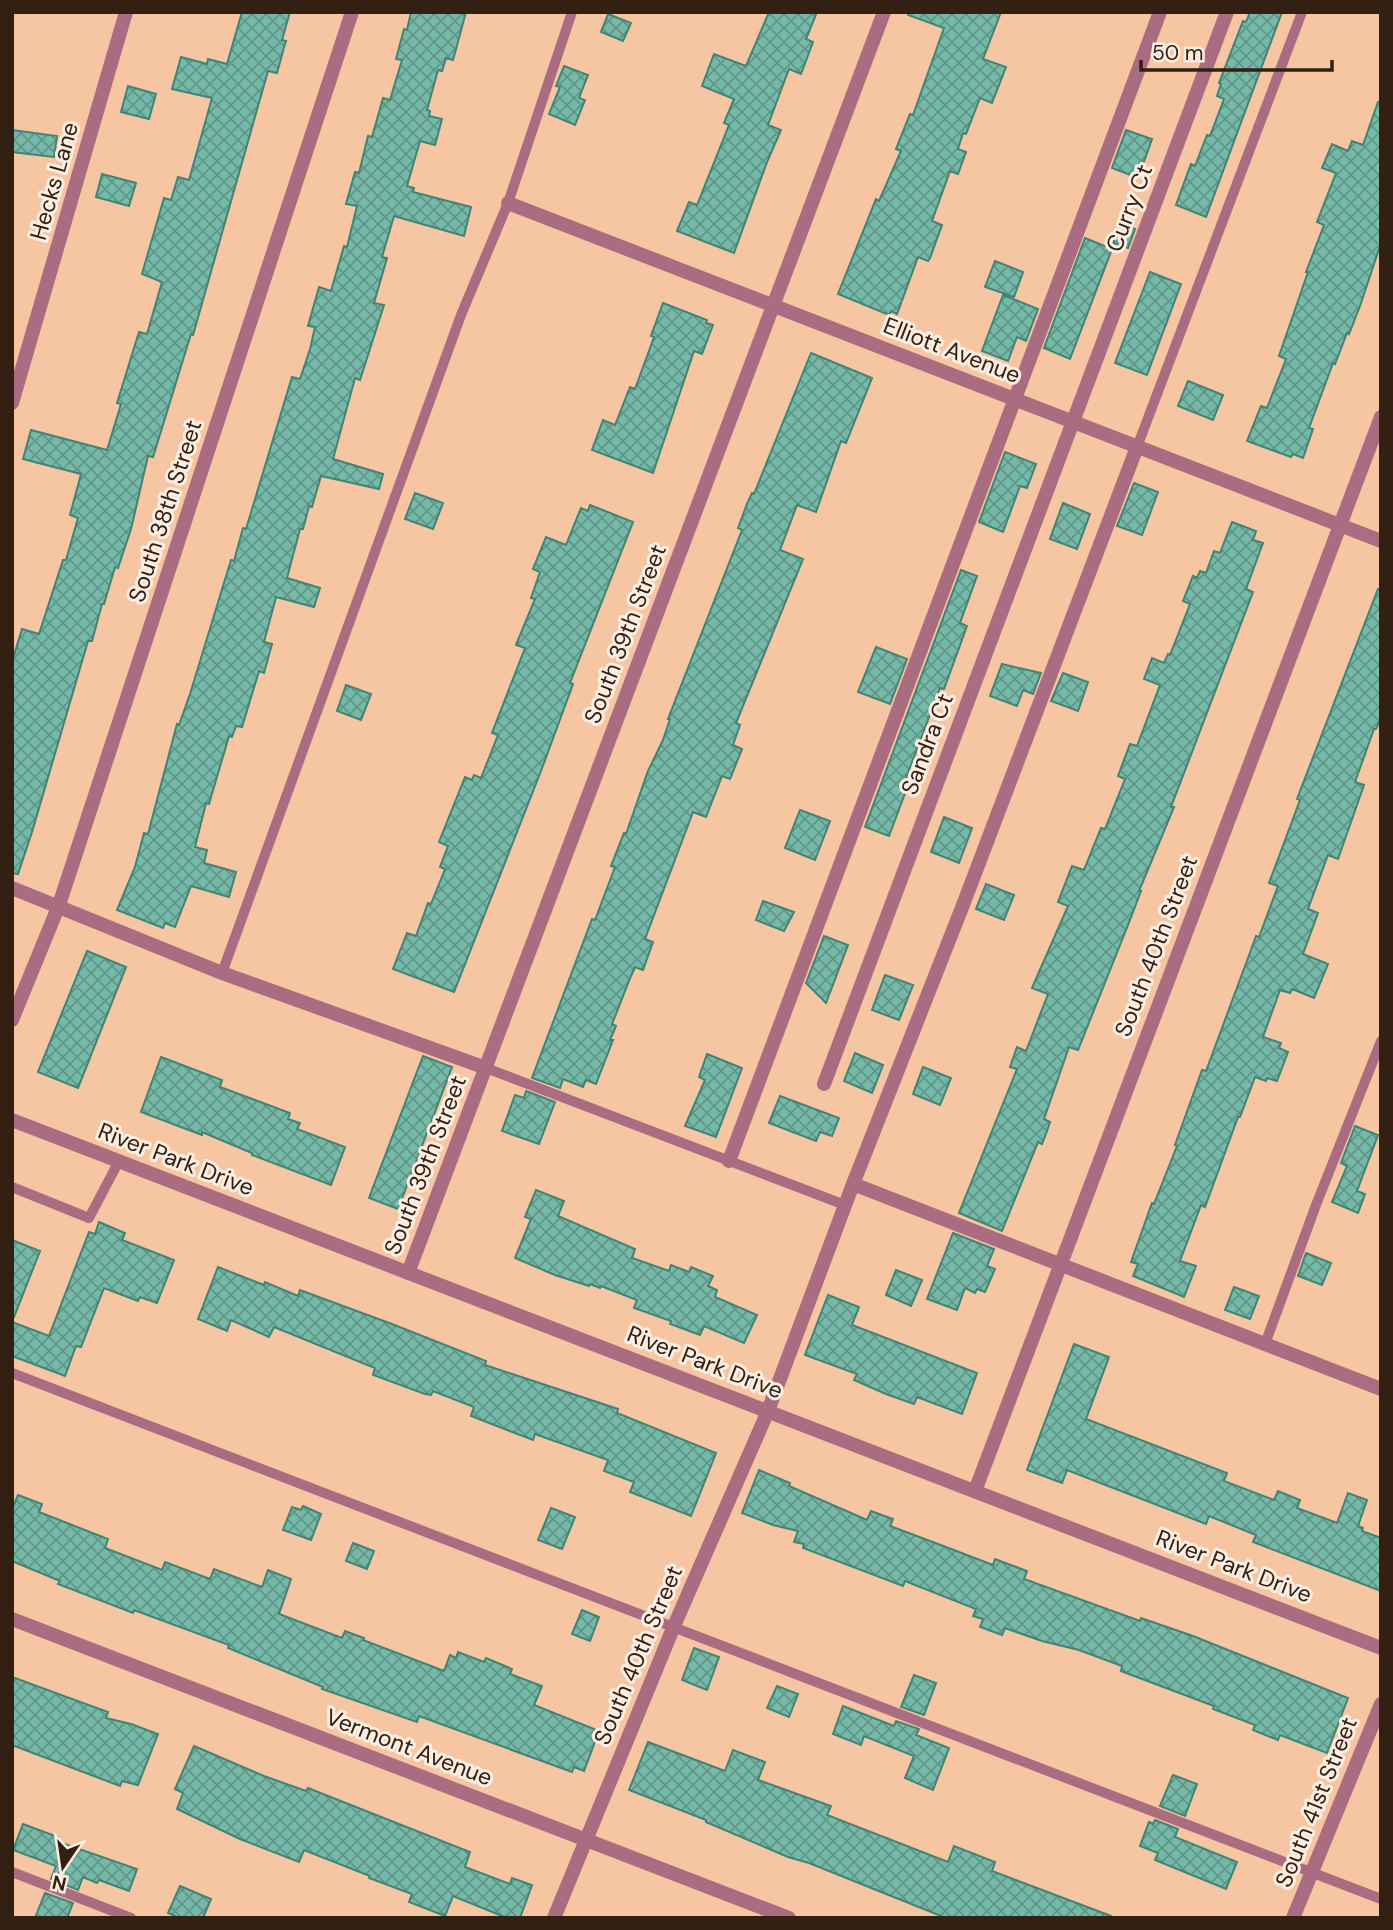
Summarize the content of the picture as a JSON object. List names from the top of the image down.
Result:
{
  "streets": {
    "street": [
      "Hecks Lane",
      "Curry Ct",
      "Elliott Avenue",
      "South 38th Street",
      "South 39th Street",
      "Sandra Ct",
      "South 40th Street",
      "River Park Drive",
      "Vermont Avenue",
      "South 41st Street"
    ]
  },
  "crossings": [
    ["Curry Ct", "Elliott Avenue"],
    ["Curry Ct", "Sandra Ct"],
    ["Elliott Avenue", "South 39th Street"],
    ["Elliott Avenue", "Sandra Ct"],
    ["Elliott Avenue", "South 40th Street"],
    ["South 39th Street", "River Park Drive"],
    ["South 40th Street", "River Park Drive"],
    ["South 40th Street", "Vermont Avenue"]
  ],
  "scale_bar": "50 m",
  "north": "bottom"
}
